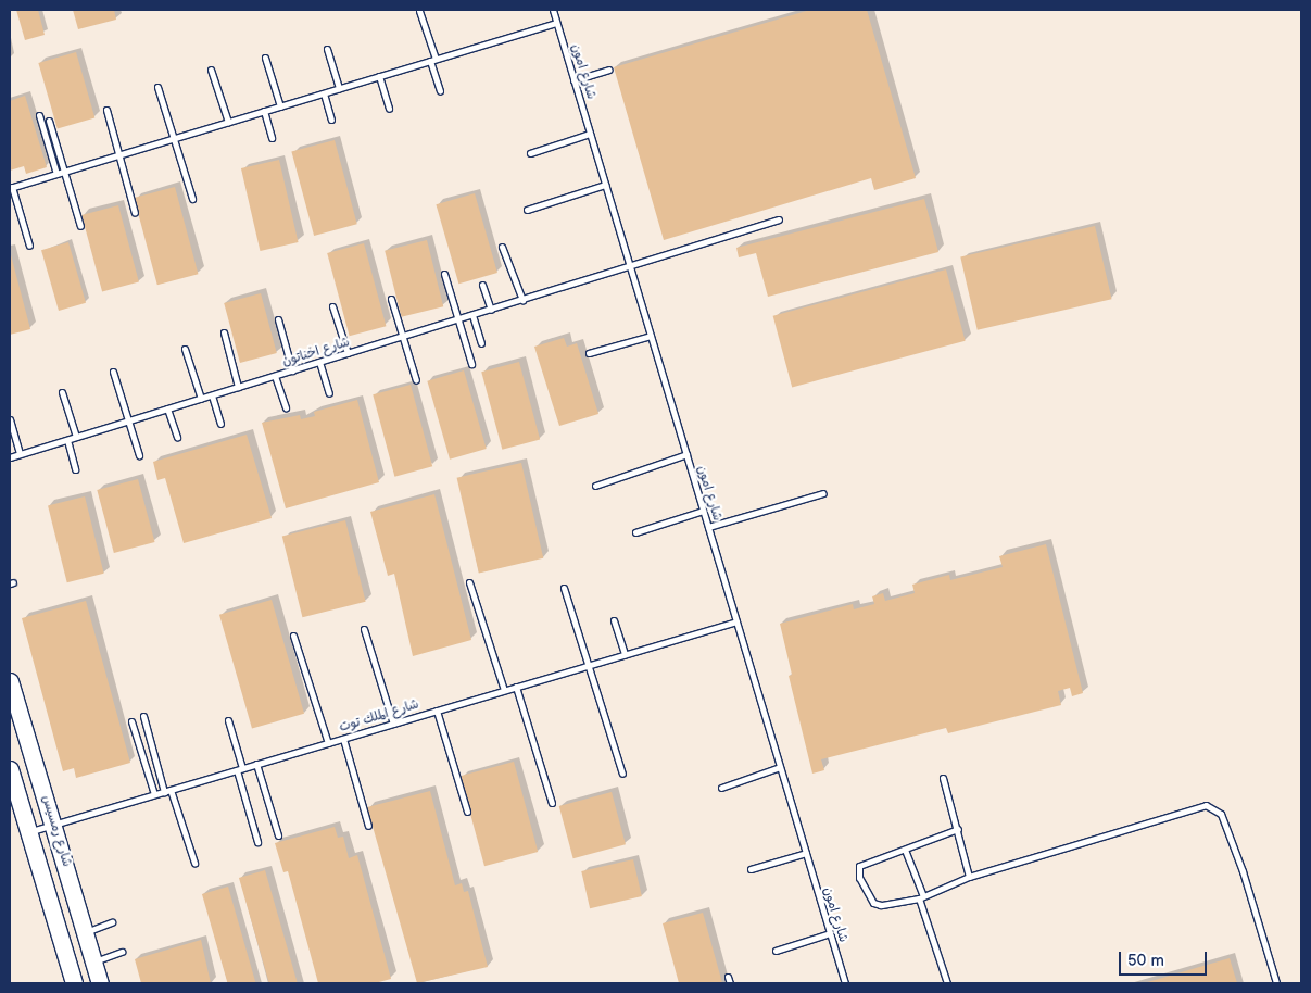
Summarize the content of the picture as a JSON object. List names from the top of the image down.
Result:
{
  "streets": {
    "street": ["شارع رمسيس"],
    "lane": ["شارع امون", "شارع اخناتون", "شارع الملك توت"]
  },
  "crossings": [
    ["شارع امون", "شارع اخناتون"],
    ["شارع امون", "شارع الملك توت"],
    ["شارع الملك توت", "شارع رمسيس"]
  ],
  "scale_bar": "50 m"
}
